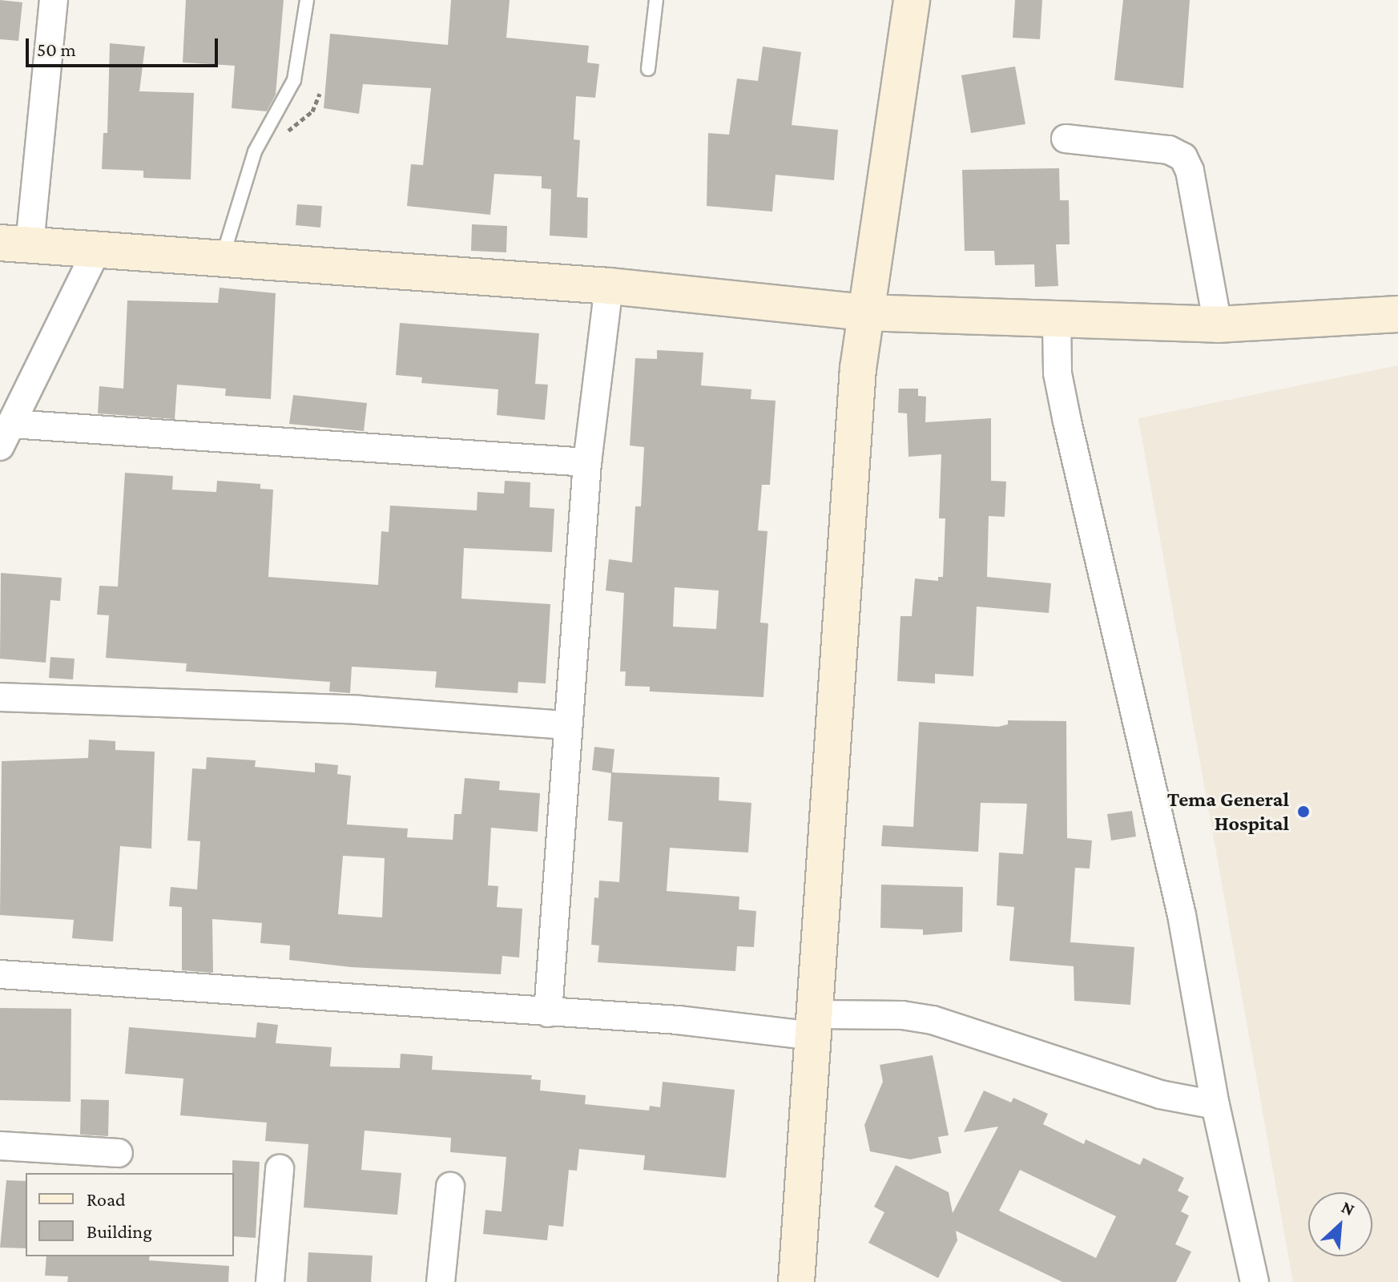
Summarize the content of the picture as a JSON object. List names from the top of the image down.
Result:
{
  "places": ["Tema General Hospital"],
  "legend": ["Road", "Building"],
  "scale_bar": "50 m",
  "north": "top right"
}
